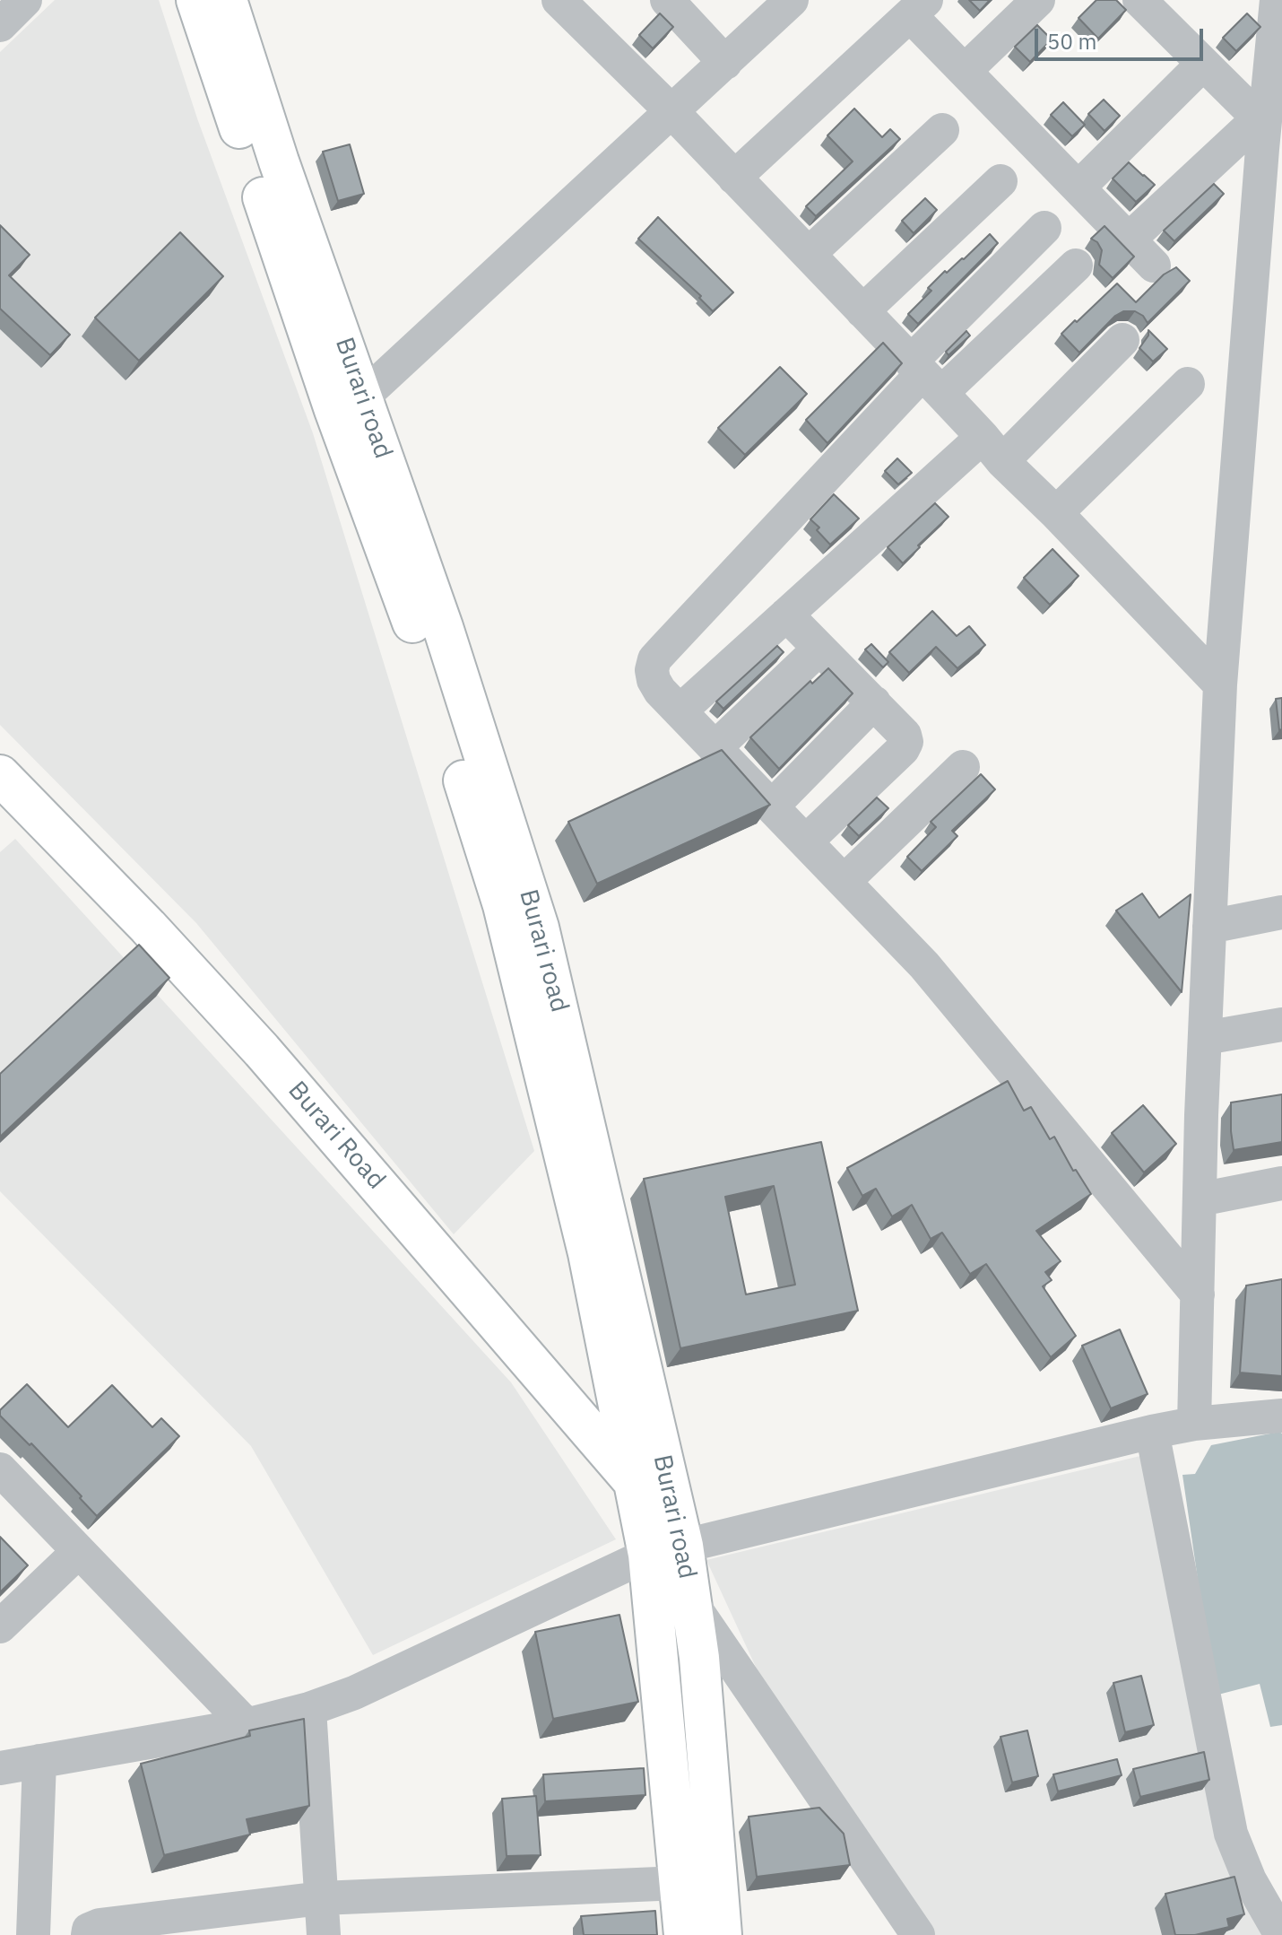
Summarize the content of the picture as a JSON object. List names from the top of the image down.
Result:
{
  "streets": {
    "main road": ["Burari road", "Burari Road"]
  },
  "crossings": [
    ["Burari road", "Burari Road"]
  ],
  "scale_bar": "50 m"
}
